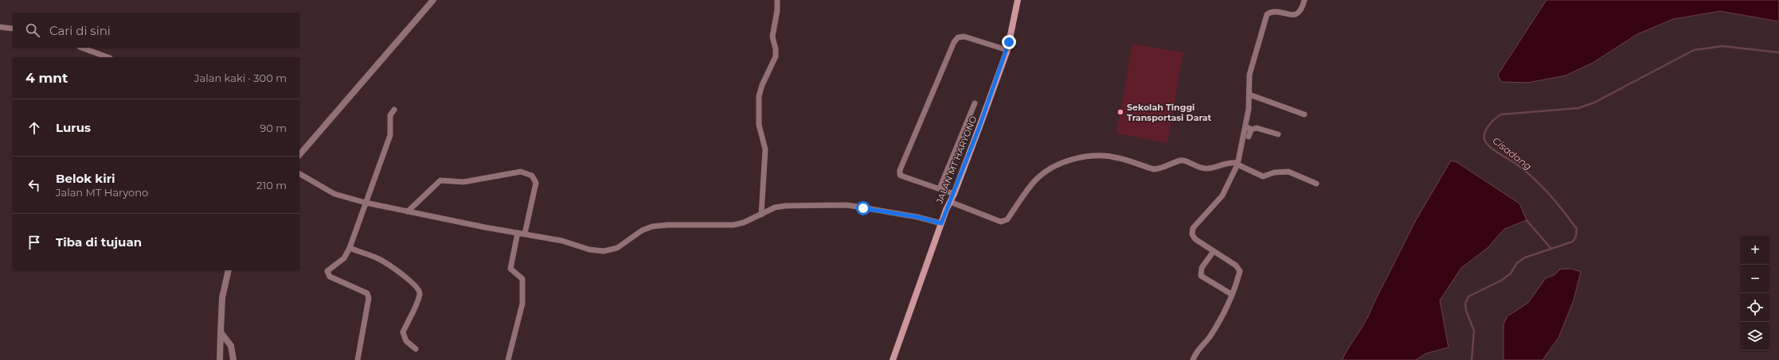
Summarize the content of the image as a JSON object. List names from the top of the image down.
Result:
{
  "streets": {
    "main road": ["JALAN MT HARYONO"]
  },
  "water": ["Cisadang"],
  "places": ["Sekolah Tinggi Transportasi Darat"],
  "page": {
    "search": "Cari di sini",
    "heading": ["4 mnt", "Jalan kaki · 300 m"],
    "list": [
      ["Lurus", "90 m"],
      ["Belok kiri", "Jalan MT Haryono", "210 m"],
      "Tiba di tujuan"
    ],
    "map_buttons": ["+", "−"]
  }
}
